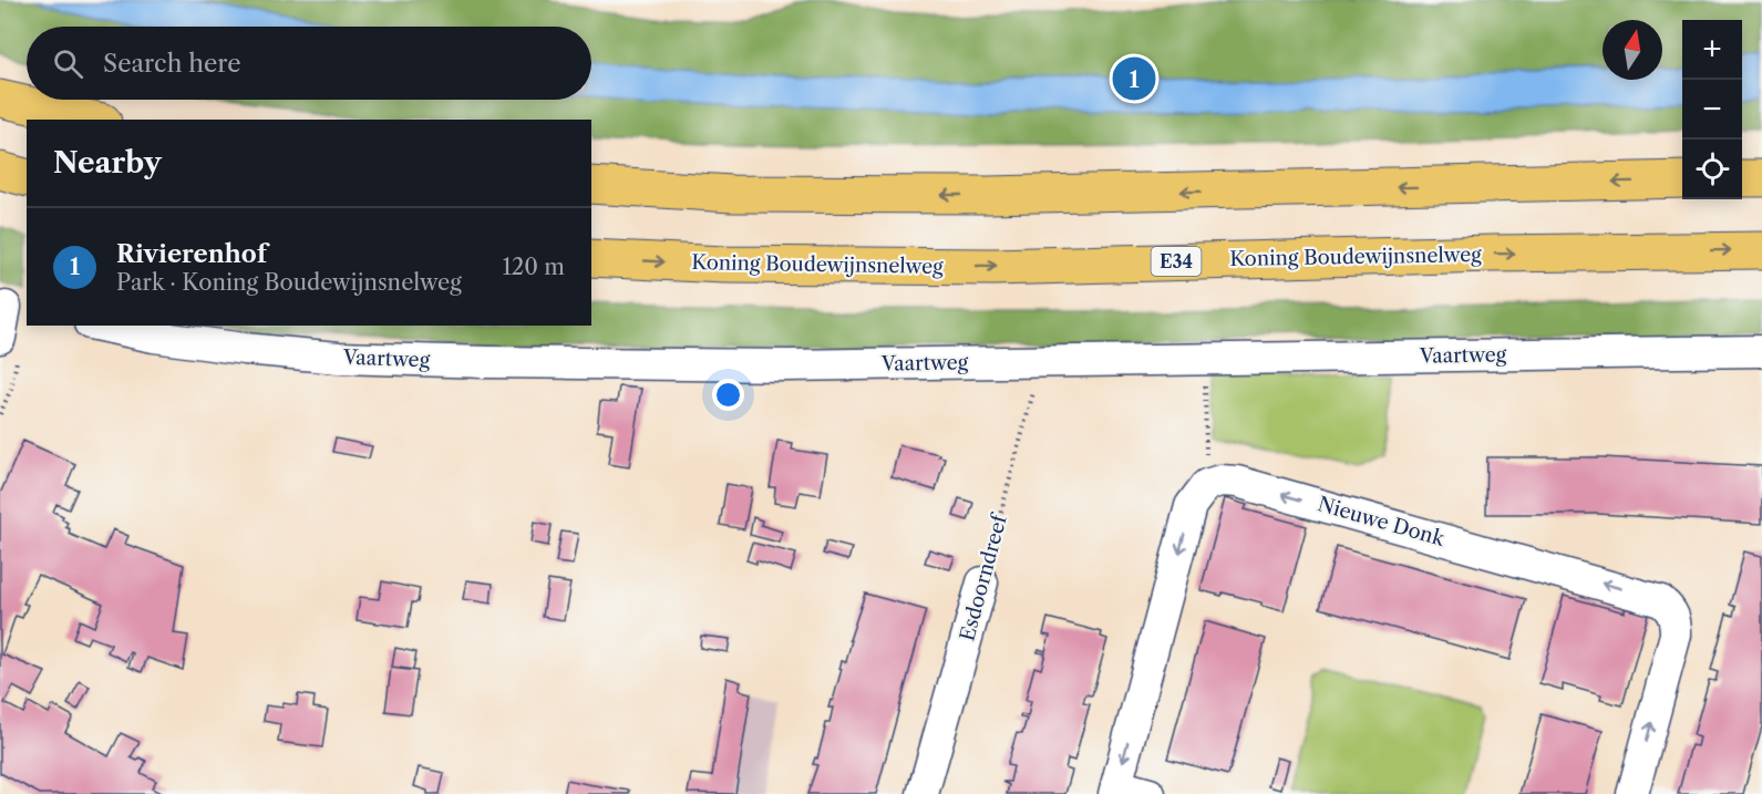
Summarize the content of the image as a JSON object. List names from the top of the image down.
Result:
{
  "streets": {
    "highway": ["Koning Boudewijnsnelweg", "E34"],
    "street": ["Vaartweg", "Nieuwe Donk", "Esdoorndreef"]
  },
  "crossings": [
    ["Vaartweg", "Esdoorndreef"]
  ],
  "north": "top",
  "page": {
    "map_buttons": ["+", "−"],
    "search": "Search here",
    "pins": "1",
    "heading": "Nearby",
    "list": [
      {
        "mark": "1",
        "name": "Rivierenhof",
        "note": "Park · Koning Boudewijnsnelweg",
        "value": "120 m"
      }
    ]
  }
}
